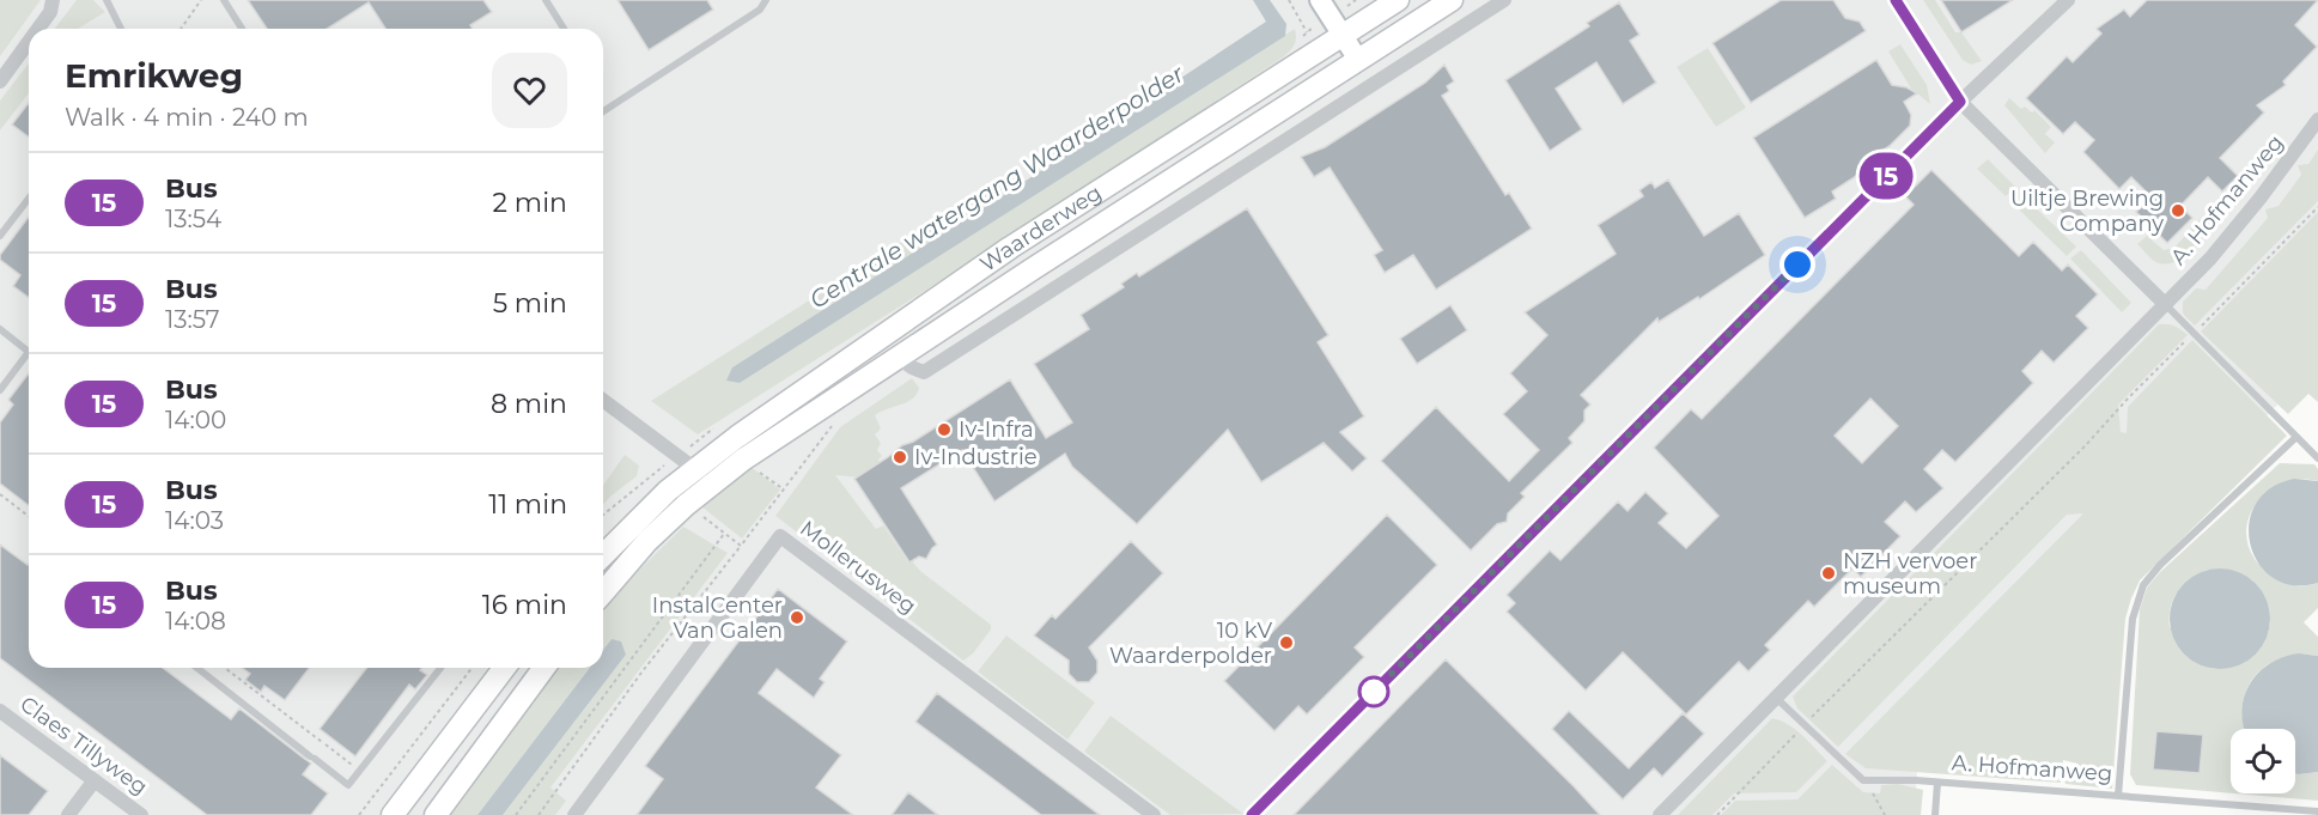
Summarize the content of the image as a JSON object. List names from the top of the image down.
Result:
{
  "streets": {
    "main road": ["Waarderweg"],
    "street": ["A. Hofmanweg", "Mollerusweg", "Claes Tillyweg"]
  },
  "water": ["Centrale watergang Waarderpolder"],
  "places": [
    "Uiltje Brewing Company",
    "Iv-Infra",
    "Iv-Industrie",
    "NZH vervoer museum",
    "InstalCenter Van Galen",
    "10 kV Waarderpolder"
  ],
  "lines": ["bus line 15"],
  "page": {
    "on_map": "15",
    "heading": ["Emrikweg", "Walk · 4 min · 240 m"],
    "list": [
      {
        "mark": "15",
        "name": "Bus",
        "note": "13:54",
        "value": "2 min"
      },
      {
        "mark": "15",
        "name": "Bus",
        "note": "13:57",
        "value": "5 min"
      },
      {
        "mark": "15",
        "name": "Bus",
        "note": "14:00",
        "value": "8 min"
      },
      {
        "mark": "15",
        "name": "Bus",
        "note": "14:03",
        "value": "11 min"
      },
      {
        "mark": "15",
        "name": "Bus",
        "note": "14:08",
        "value": "16 min"
      }
    ]
  }
}
